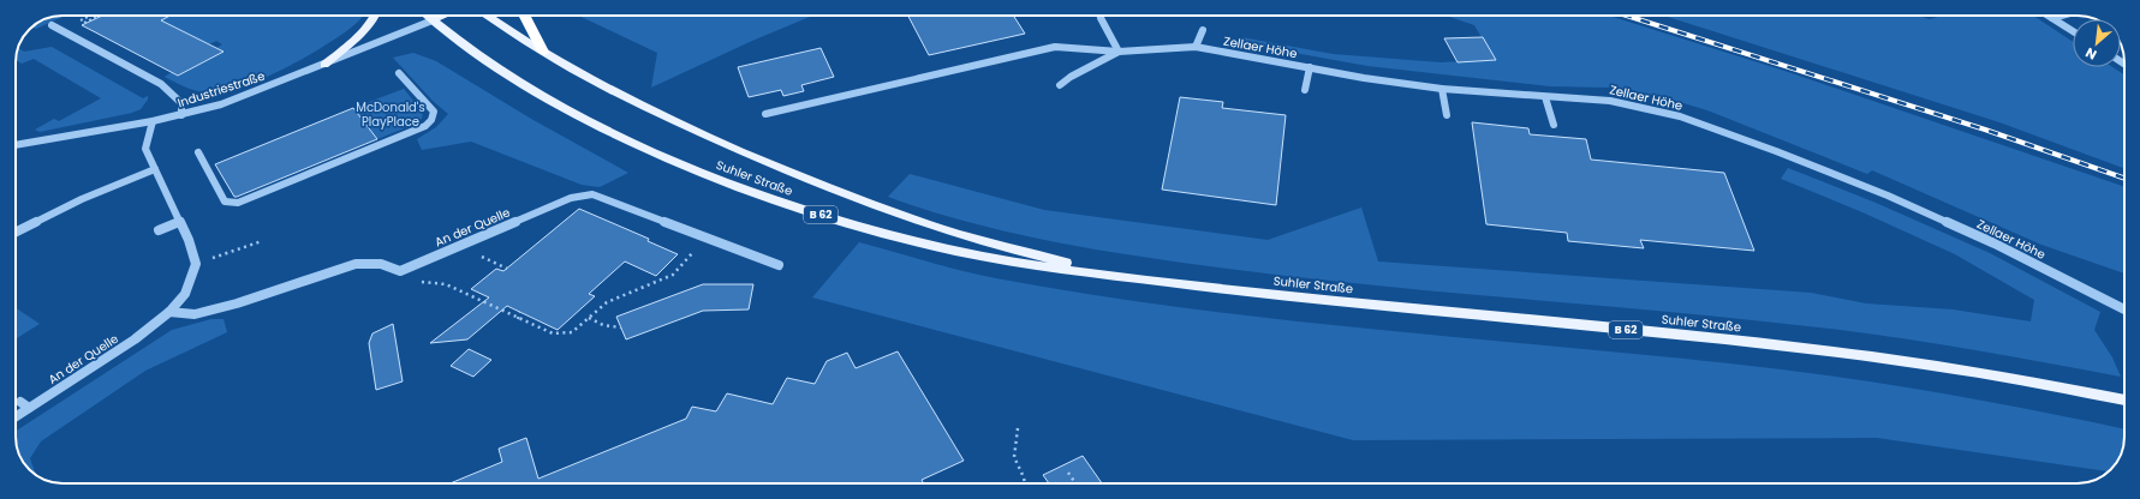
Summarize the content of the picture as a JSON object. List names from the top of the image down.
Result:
{
  "streets": {
    "main road": ["Suhler Straße", "B 62"],
    "street": ["Zellaer Höhe", "Industriestraße", "An der Quelle"]
  },
  "crossings": [
    ["Industriestraße", "Suhler Straße"]
  ],
  "parks": ["McDonald's PlayPlace"],
  "north": "bottom left"
}
